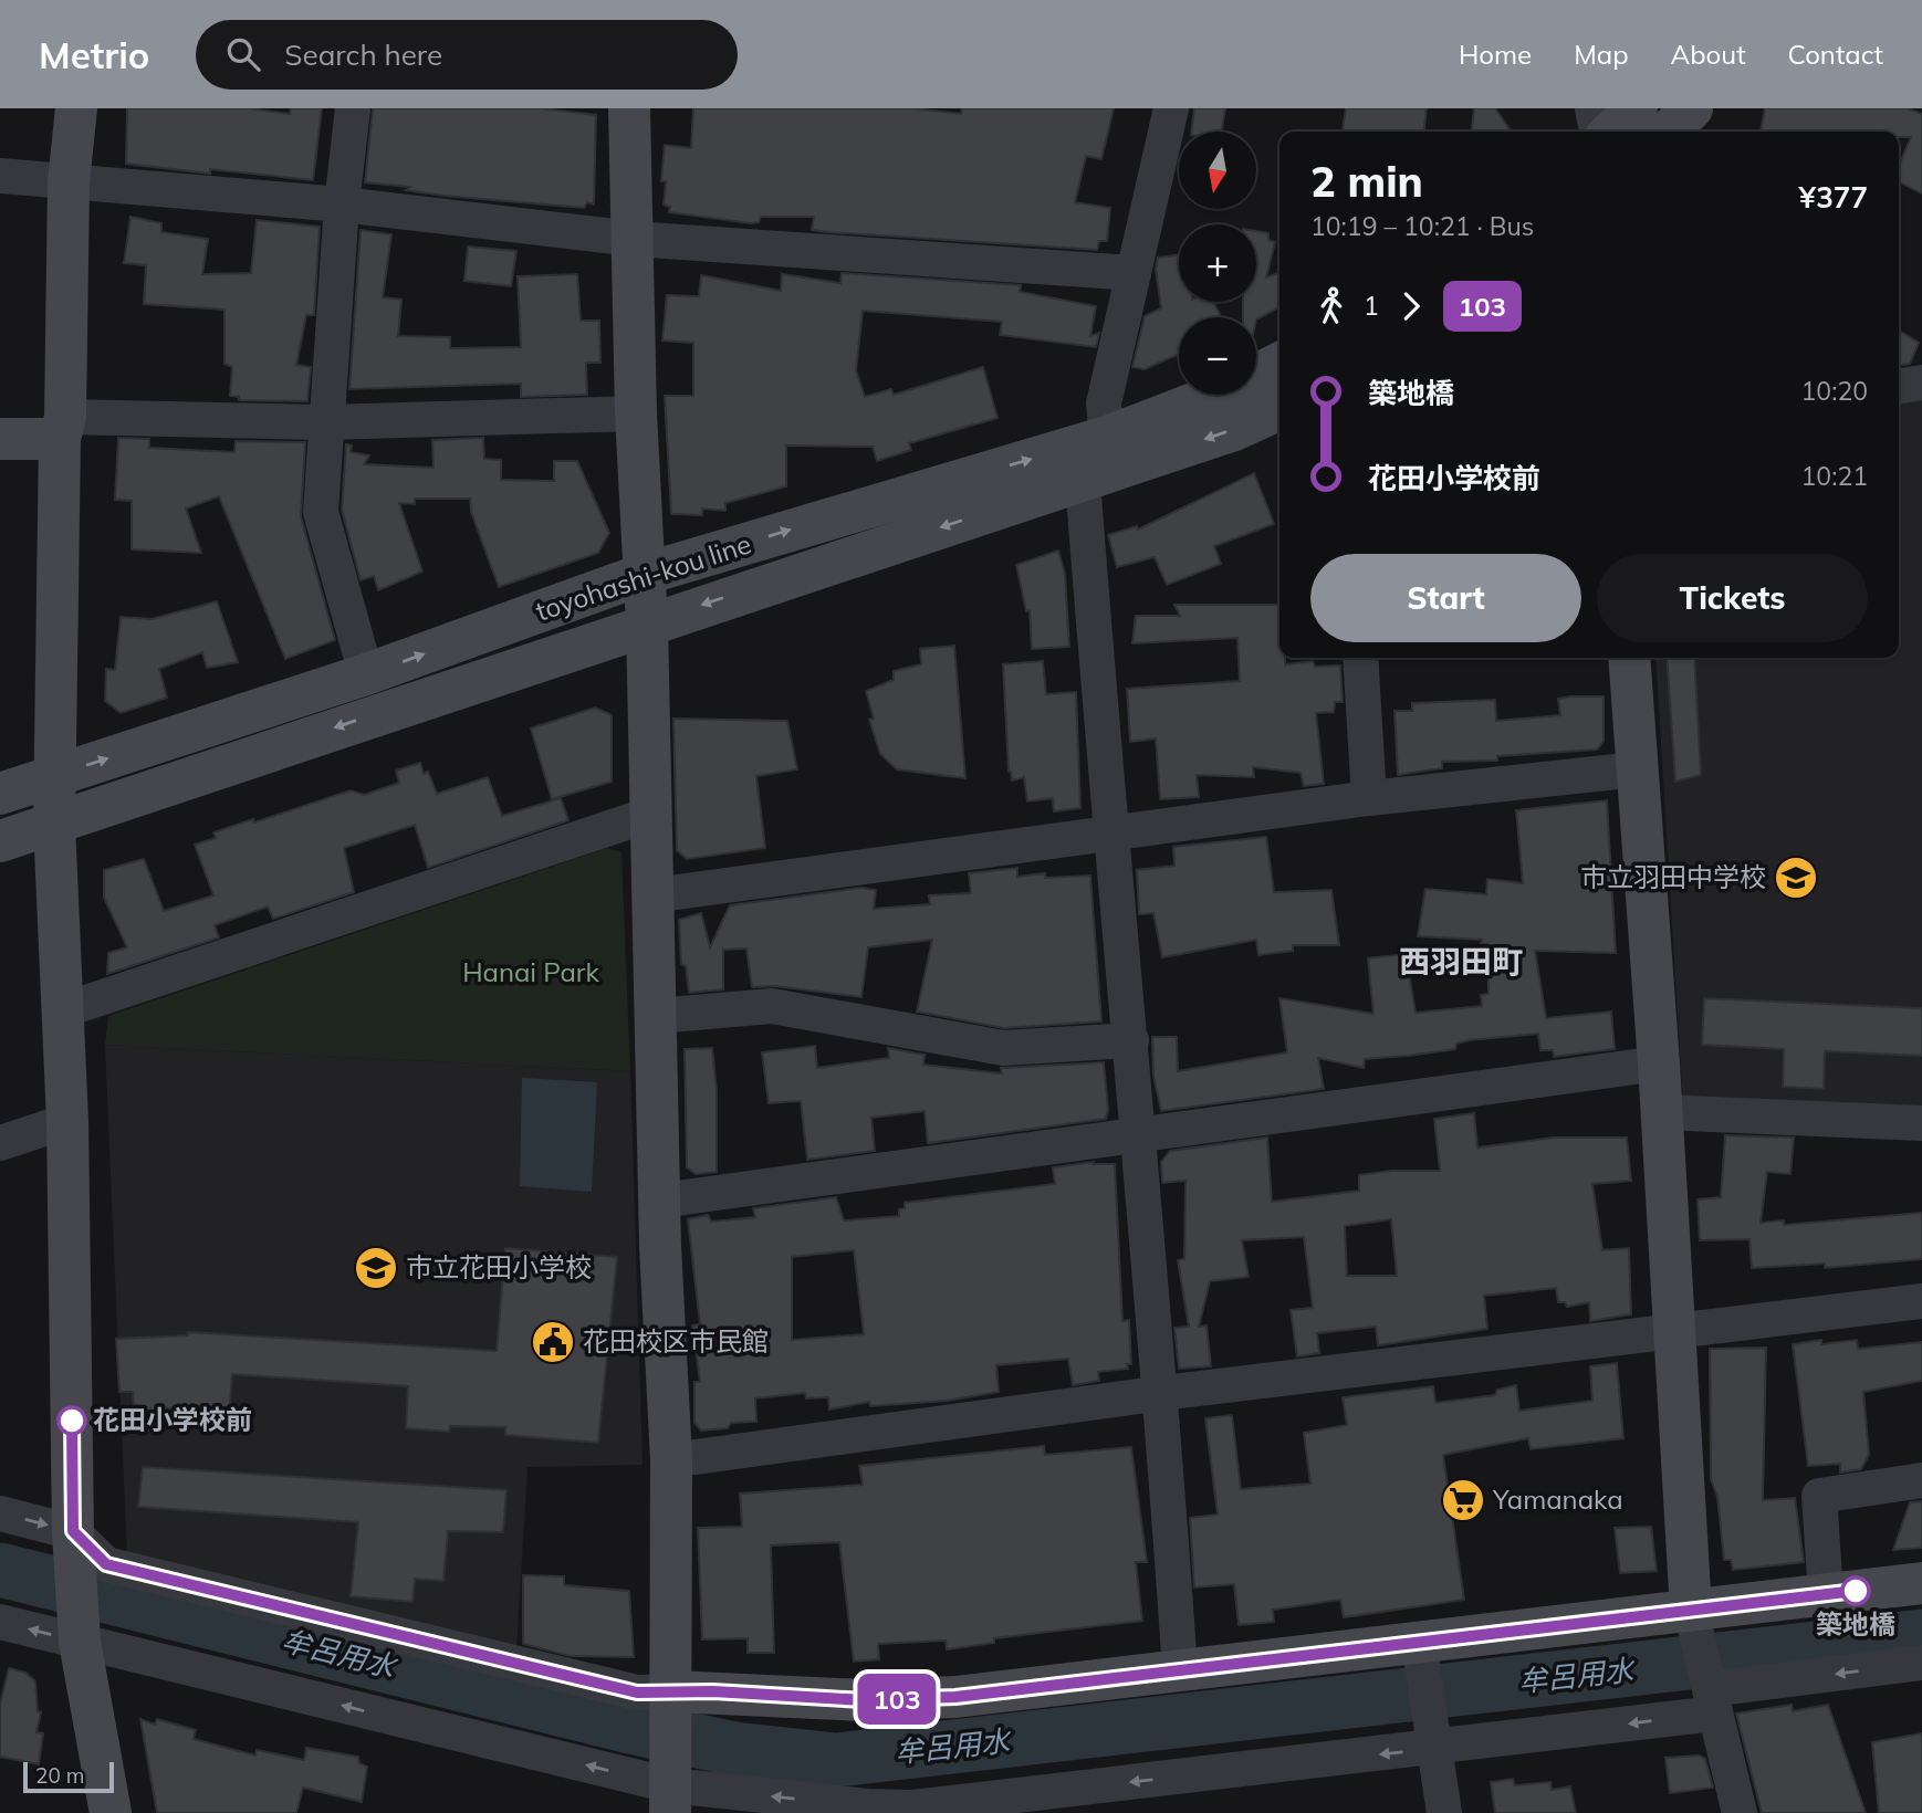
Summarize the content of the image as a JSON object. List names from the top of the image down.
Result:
{
  "streets": {
    "street": ["toyohashi-kou line"]
  },
  "districts": ["西羽田町"],
  "water": ["牟呂用水"],
  "parks": ["Hanai Park"],
  "places": {
    "school or university": ["市立羽田中学校", "市立花田小学校"],
    "public building": ["花田校区市民館"],
    "other": ["花田小学校前", "築地橋"],
    "supermarket": ["Yamanaka"]
  },
  "lines": ["bus line 103"],
  "scale_bar": "20 m",
  "north": "bottom",
  "page": {
    "header": "Metrio",
    "search": "Search here",
    "nav": [
      "Home",
      "Map",
      "About",
      "Contact"
    ],
    "on_map": "103",
    "map_buttons": ["+", "−"],
    "heading": ["2 min", "10:19 – 10:21 · Bus", "¥377"],
    "legs": ["1", "103"],
    "list": [
      {
        "name": "築地橋",
        "value": "10:20"
      },
      {
        "name": "花田小学校前",
        "value": "10:21"
      }
    ],
    "buttons": ["Start", "Tickets"],
    "scale": "20 m"
  }
}
